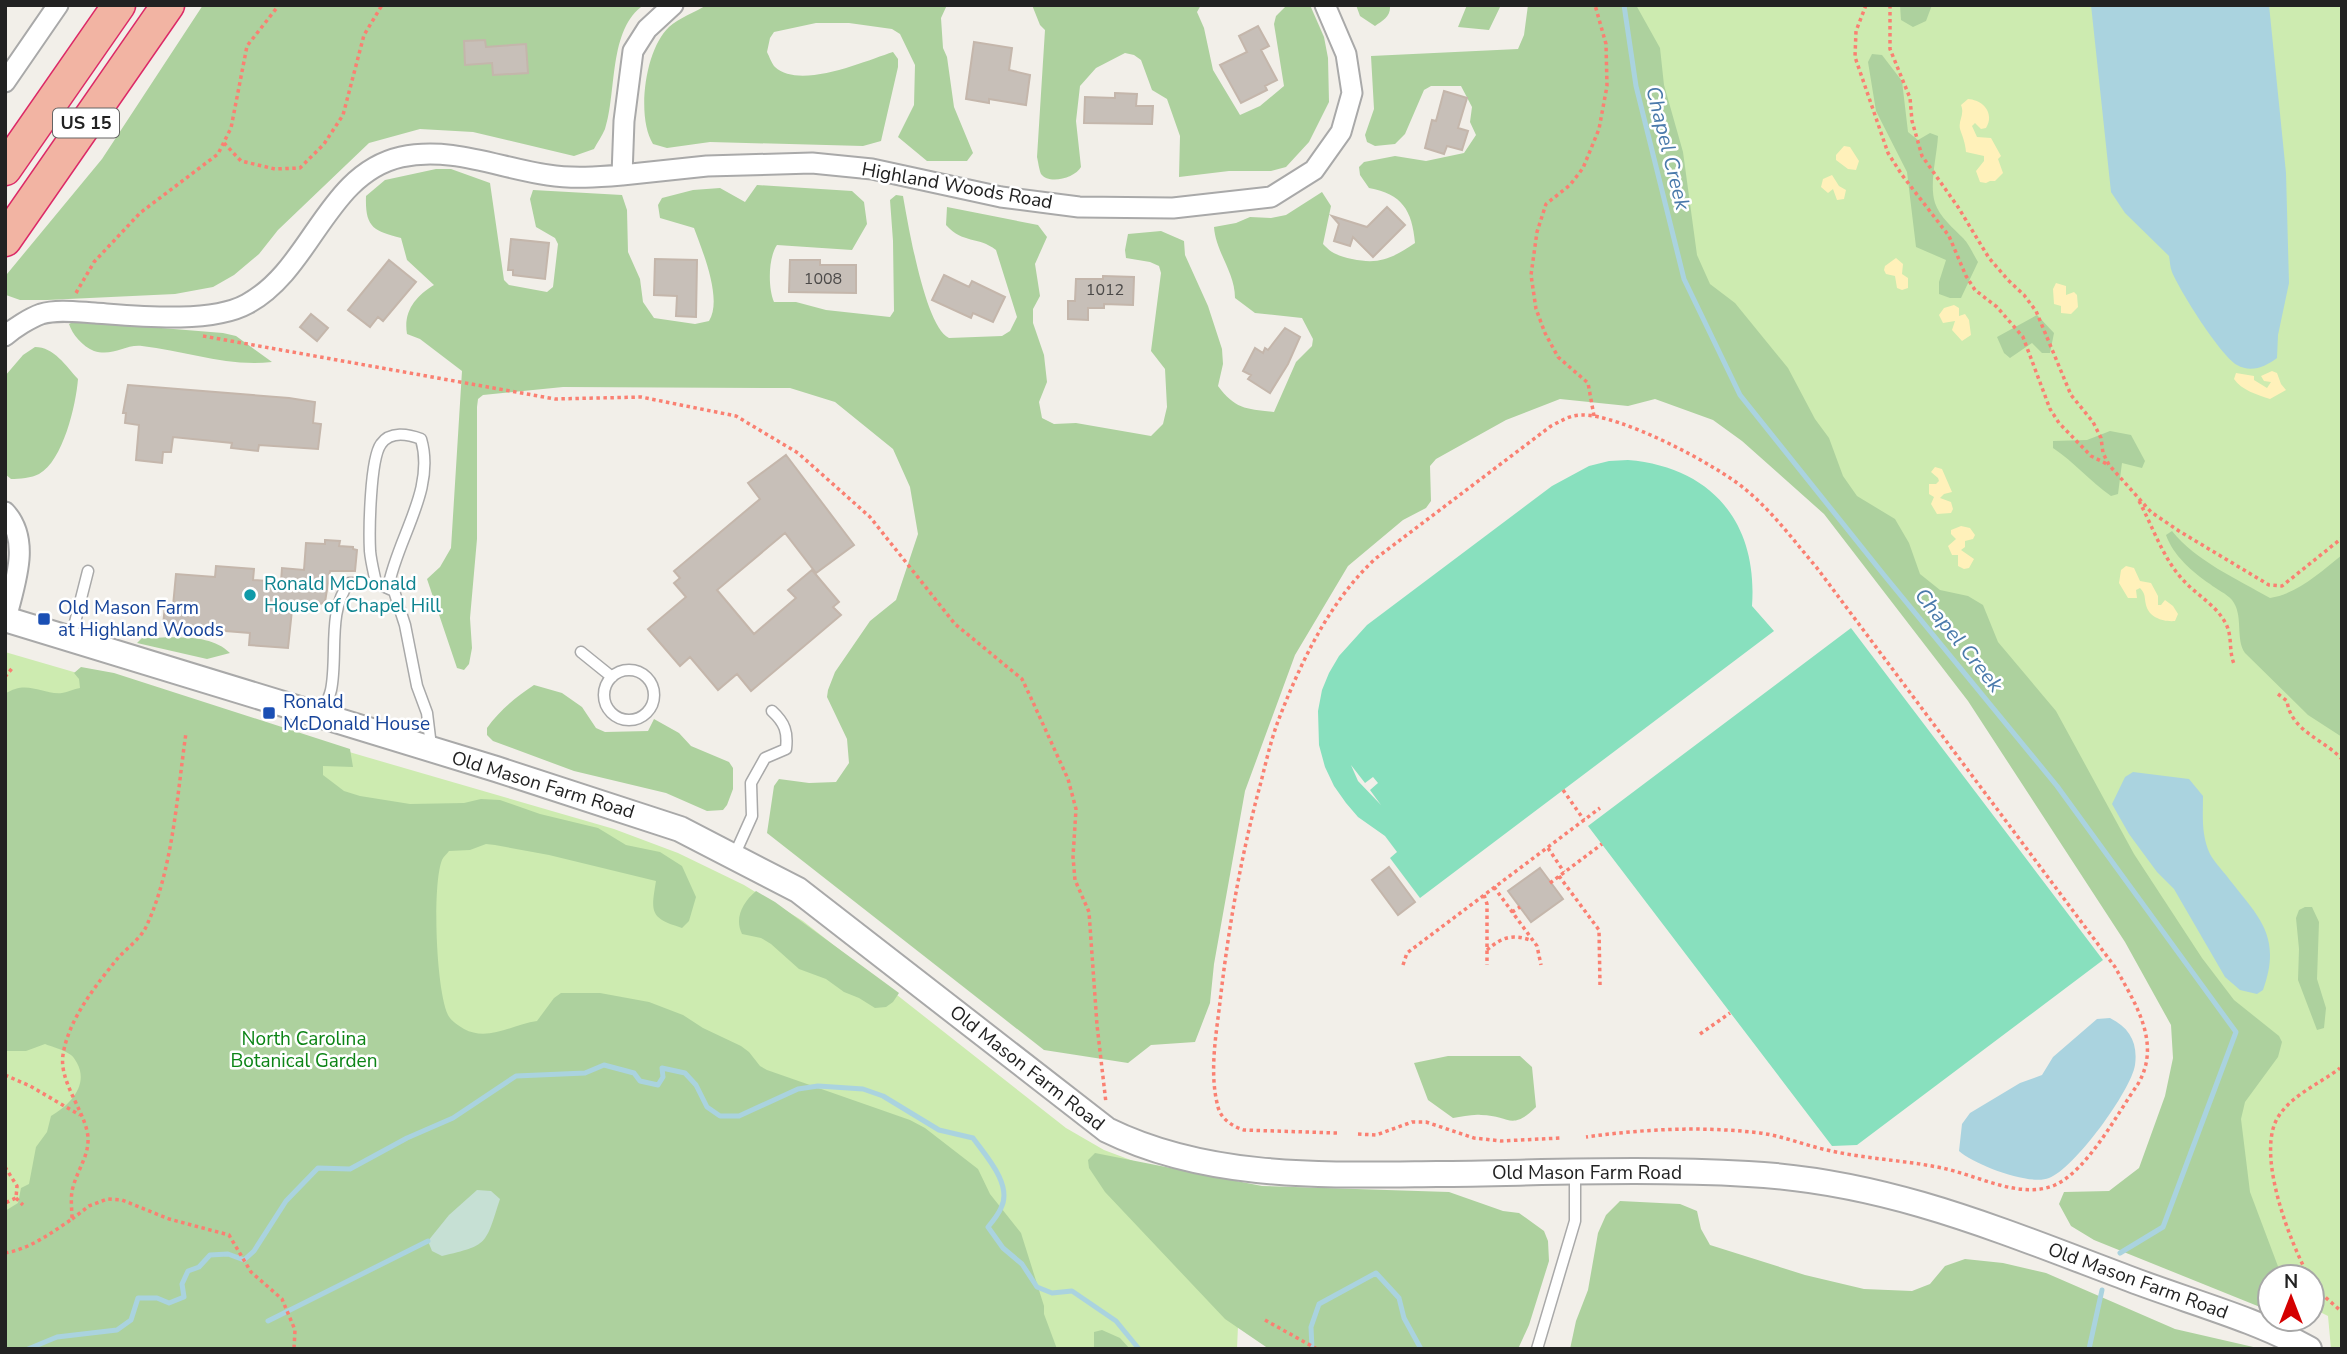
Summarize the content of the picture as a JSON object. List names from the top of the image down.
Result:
{
  "streets": {
    "highway": ["US 15"],
    "street": ["Highland Woods Road", "Old Mason Farm Road"]
  },
  "water": ["Chapel Creek"],
  "parks": ["North Carolina Botanical Garden"],
  "places": {
    "other": ["Ronald McDonald House of Chapel Hill"],
    "transit": ["Old Mason Farm at Highland Woods", "Ronald McDonald House"]
  },
  "house_numbers": ["1008", "1012"],
  "north": "top"
}
